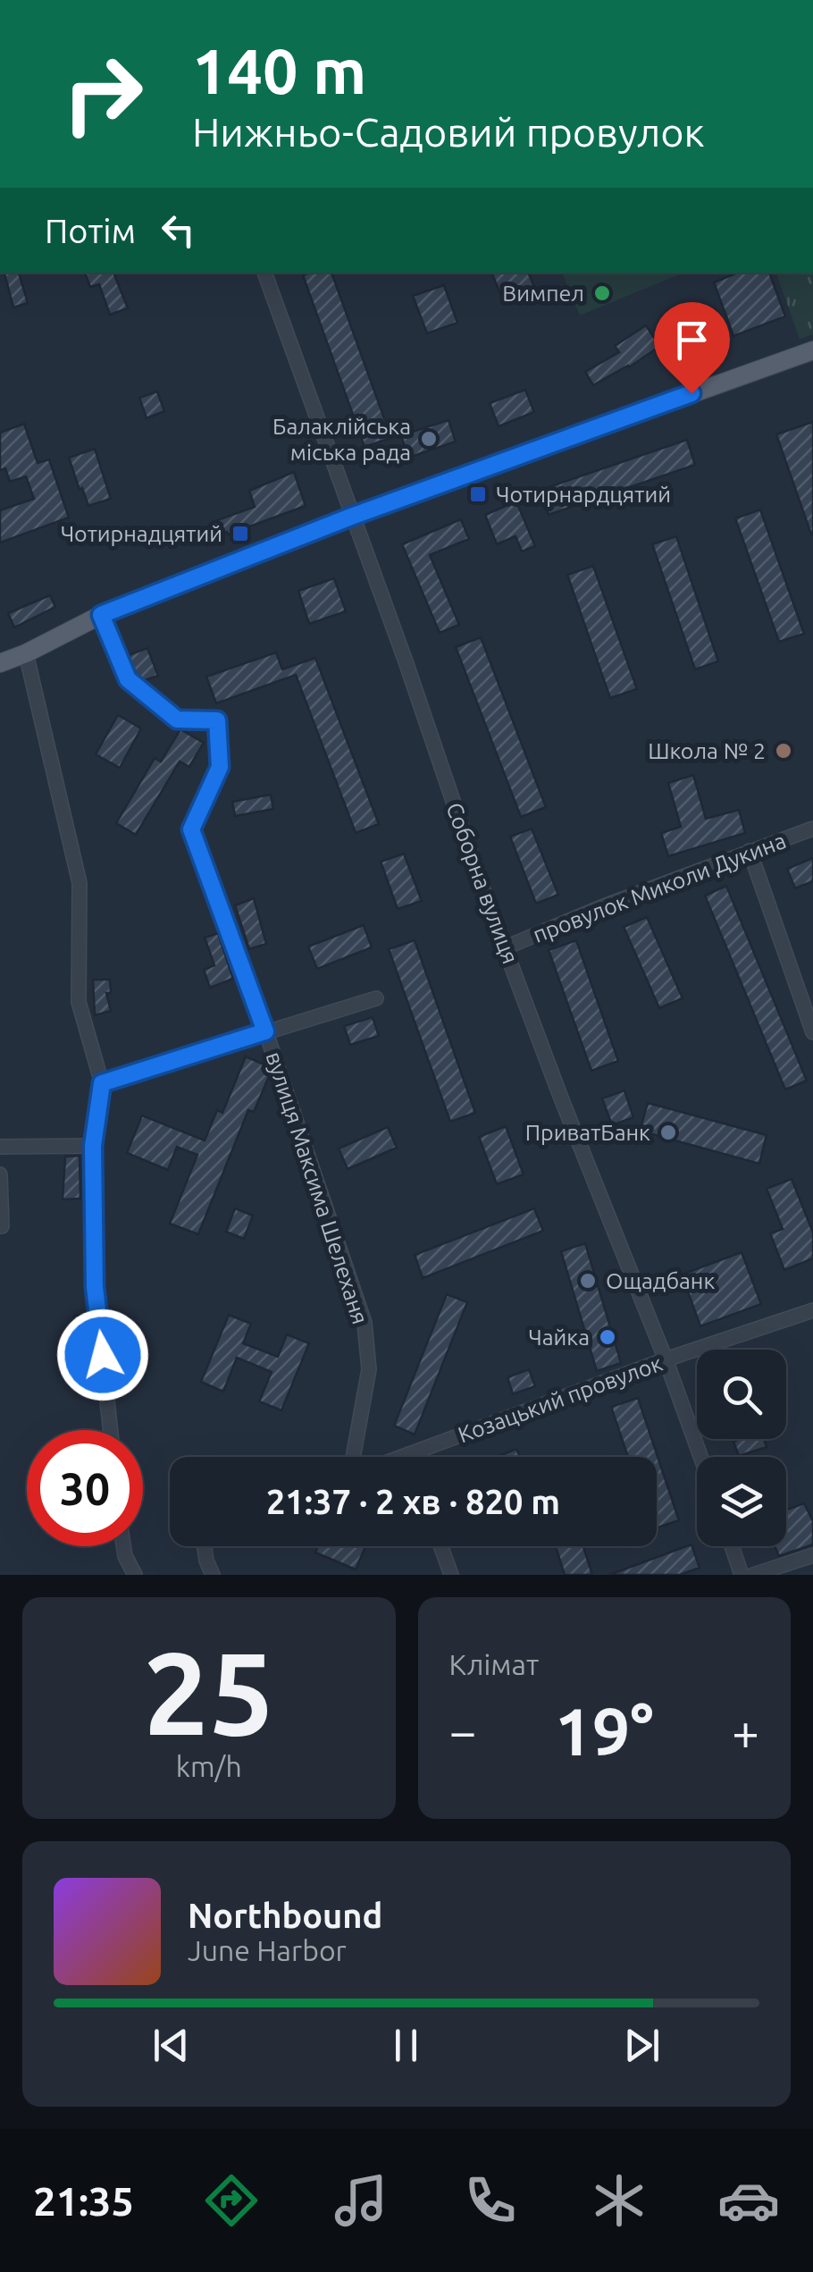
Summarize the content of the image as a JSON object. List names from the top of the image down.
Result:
{
  "streets": {
    "street": [
      "Соборна вулиця",
      "провулок Миколи Дукина",
      "вулиця Максима Шелеханя",
      "Козацький провулок"
    ]
  },
  "crossings": [
    ["Соборна вулиця", "провулок Миколи Дукина"],
    ["Соборна вулиця", "Козацький провулок"]
  ],
  "places": {
    "other": [
      "Вимпел",
      "Балаклійська міська рада",
      "Школа № 2",
      "ПриватБанк",
      "Ощадбанк",
      "Чайка"
    ],
    "transit": ["Чотирнардцятий", "Чотирнадцятий"]
  },
  "page": {
    "turn": ["140 m", "Нижньо-Садовий провулок"],
    "then": "Потім",
    "limit": "30",
    "trip": "21:37 · 2 хв · 820 m",
    "tile": [
      ["25", "km/h"],
      "Клімат"
    ],
    "heat": ["−", "19°", "+"],
    "song": ["Northbound", "June Harbor"],
    "tabs": "21:35"
  }
}
